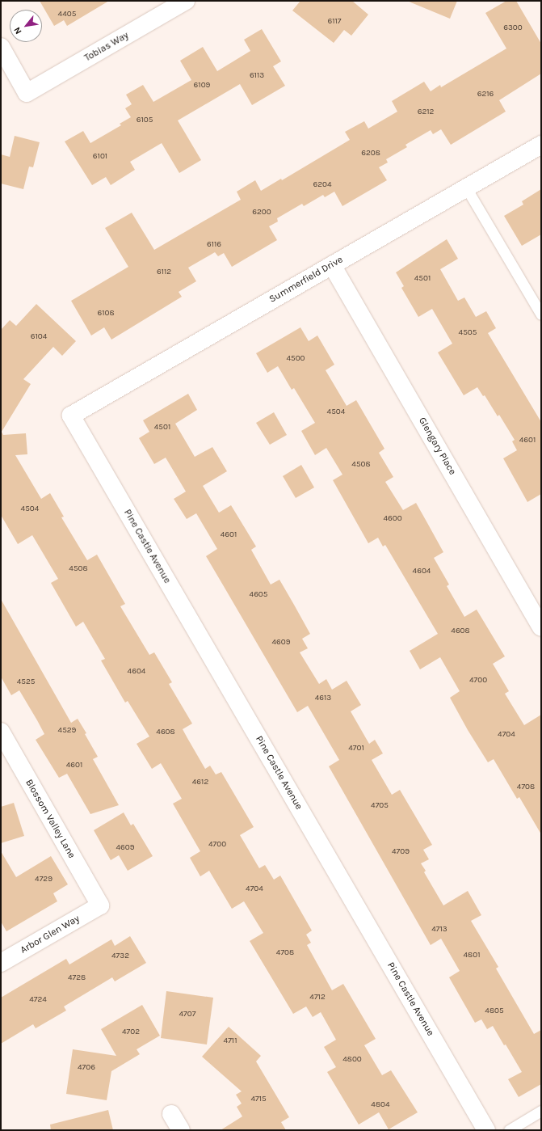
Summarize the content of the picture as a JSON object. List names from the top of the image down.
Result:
{
  "streets": {
    "street": [
      "Tobias Way",
      "Summerfield Drive",
      "Glengary Place",
      "Pine Castle Avenue",
      "Blossom Valley Lane",
      "Arbor Glen Way"
    ]
  },
  "crossings": [
    ["Summerfield Drive", "Glengary Place"],
    ["Summerfield Drive", "Pine Castle Avenue"],
    ["Blossom Valley Lane", "Arbor Glen Way"]
  ],
  "house_numbers": [
    "4405",
    "6117",
    "6300",
    "6113",
    "6109",
    "6216",
    "6212",
    "6105",
    "6208",
    "6101",
    "6204",
    "6200",
    "6116",
    "6112",
    "4501",
    "6108",
    "4505",
    "6104",
    "4500",
    "4504",
    "4501",
    "4601",
    "4508",
    "4504",
    "4600",
    "4601",
    "4508",
    "4604",
    "4605",
    "4608",
    "4609",
    "4604",
    "4700",
    "4525",
    "4613",
    "4529",
    "4608",
    "4704",
    "4701",
    "4601",
    "4612",
    "4708",
    "4705",
    "4700",
    "4609",
    "4709",
    "4729",
    "4704",
    "4713",
    "4708",
    "4801",
    "4732",
    "4728",
    "4712",
    "4724",
    "4805",
    "4707",
    "4702",
    "4711",
    "4800",
    "4706",
    "4715",
    "4804"
  ],
  "north": "bottom left"
}
